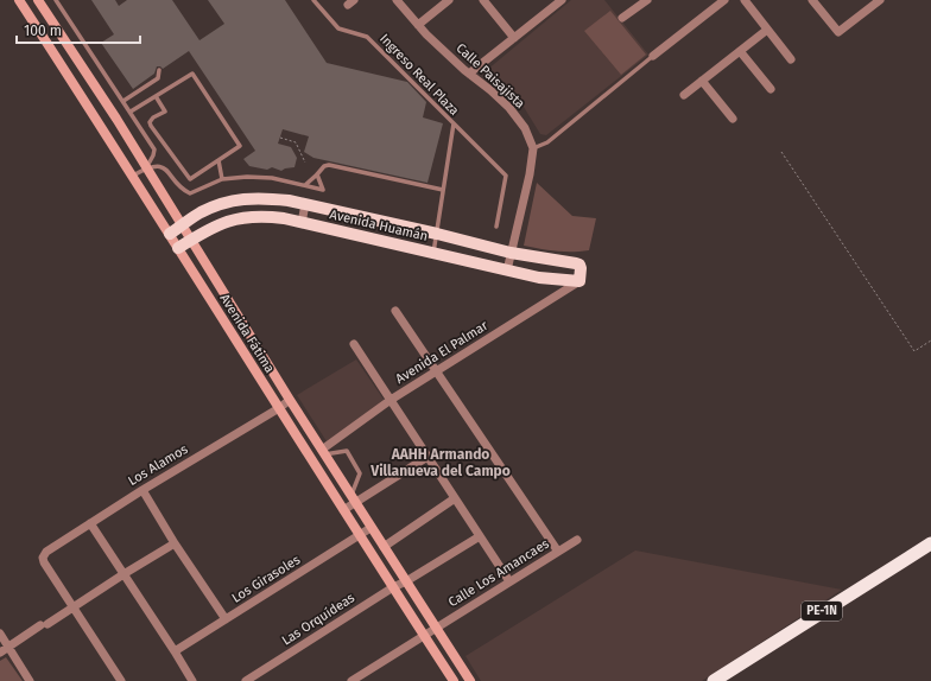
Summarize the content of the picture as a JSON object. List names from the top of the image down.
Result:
{
  "streets": {
    "highway": ["PE-1N"],
    "main road": ["Avenida Huamán", "Avenida Fátima"],
    "street": [
      "Calle Paisajista",
      "Avenida El Palmar",
      "Los Alamos",
      "Calle Los Amancaes",
      "Los Girasoles",
      "Las Orquídeas"
    ],
    "lane": ["Ingreso Real Plaza"]
  },
  "crossings": [
    ["Ingreso Real Plaza", "Avenida Huamán"],
    ["Avenida Huamán", "Avenida Fátima"],
    ["Avenida Huamán", "Avenida El Palmar"],
    ["Avenida Fátima", "Avenida El Palmar"],
    ["Avenida Fátima", "Los Alamos"],
    ["Avenida Fátima", "Calle Los Amancaes"],
    ["Avenida Fátima", "Los Girasoles"],
    ["Avenida Fátima", "Las Orquídeas"]
  ],
  "districts": ["AAHH Armando Villanueva del Campo"],
  "scale_bar": "100 m"
}
